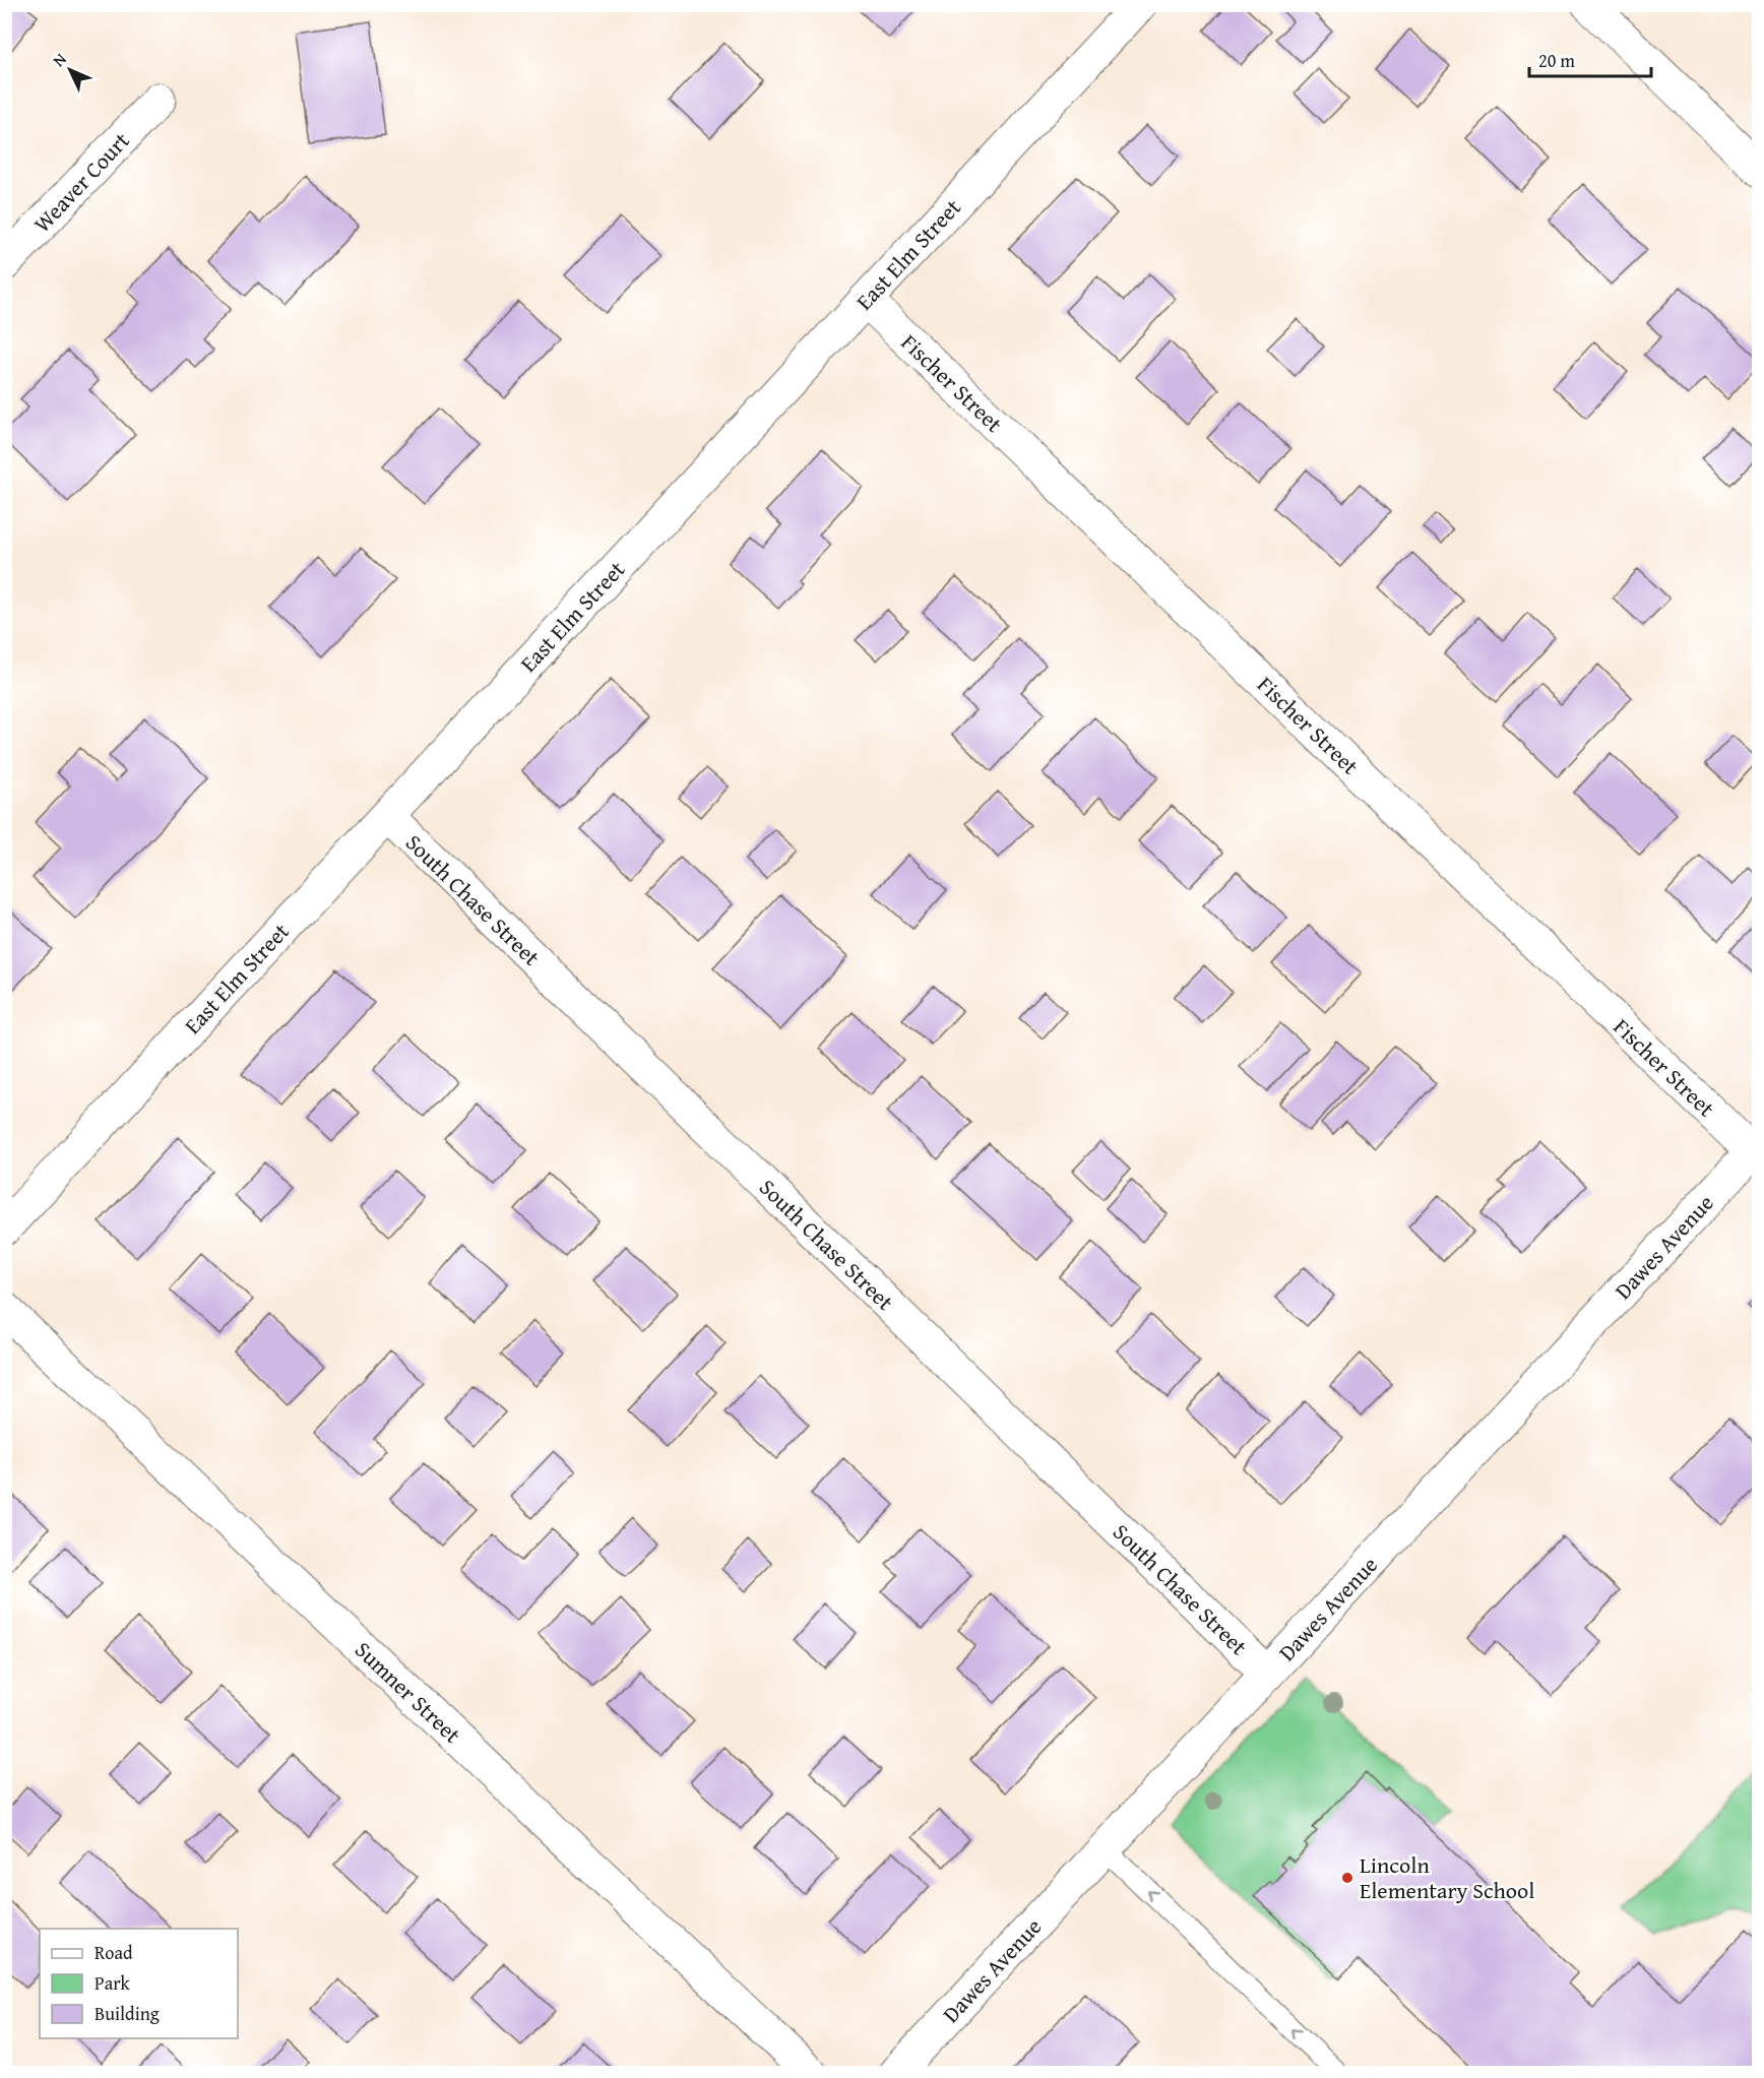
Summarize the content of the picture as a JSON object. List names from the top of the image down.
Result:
{
  "streets": {
    "street": [
      "Weaver Court",
      "East Elm Street",
      "Fischer Street",
      "South Chase Street",
      "Dawes Avenue",
      "Sumner Street"
    ]
  },
  "crossings": [
    ["East Elm Street", "Fischer Street"],
    ["East Elm Street", "South Chase Street"],
    ["Fischer Street", "Dawes Avenue"],
    ["South Chase Street", "Dawes Avenue"]
  ],
  "places": ["Lincoln Elementary School"],
  "legend": ["Road", "Park", "Building"],
  "scale_bar": "20 m",
  "north": "top left"
}
